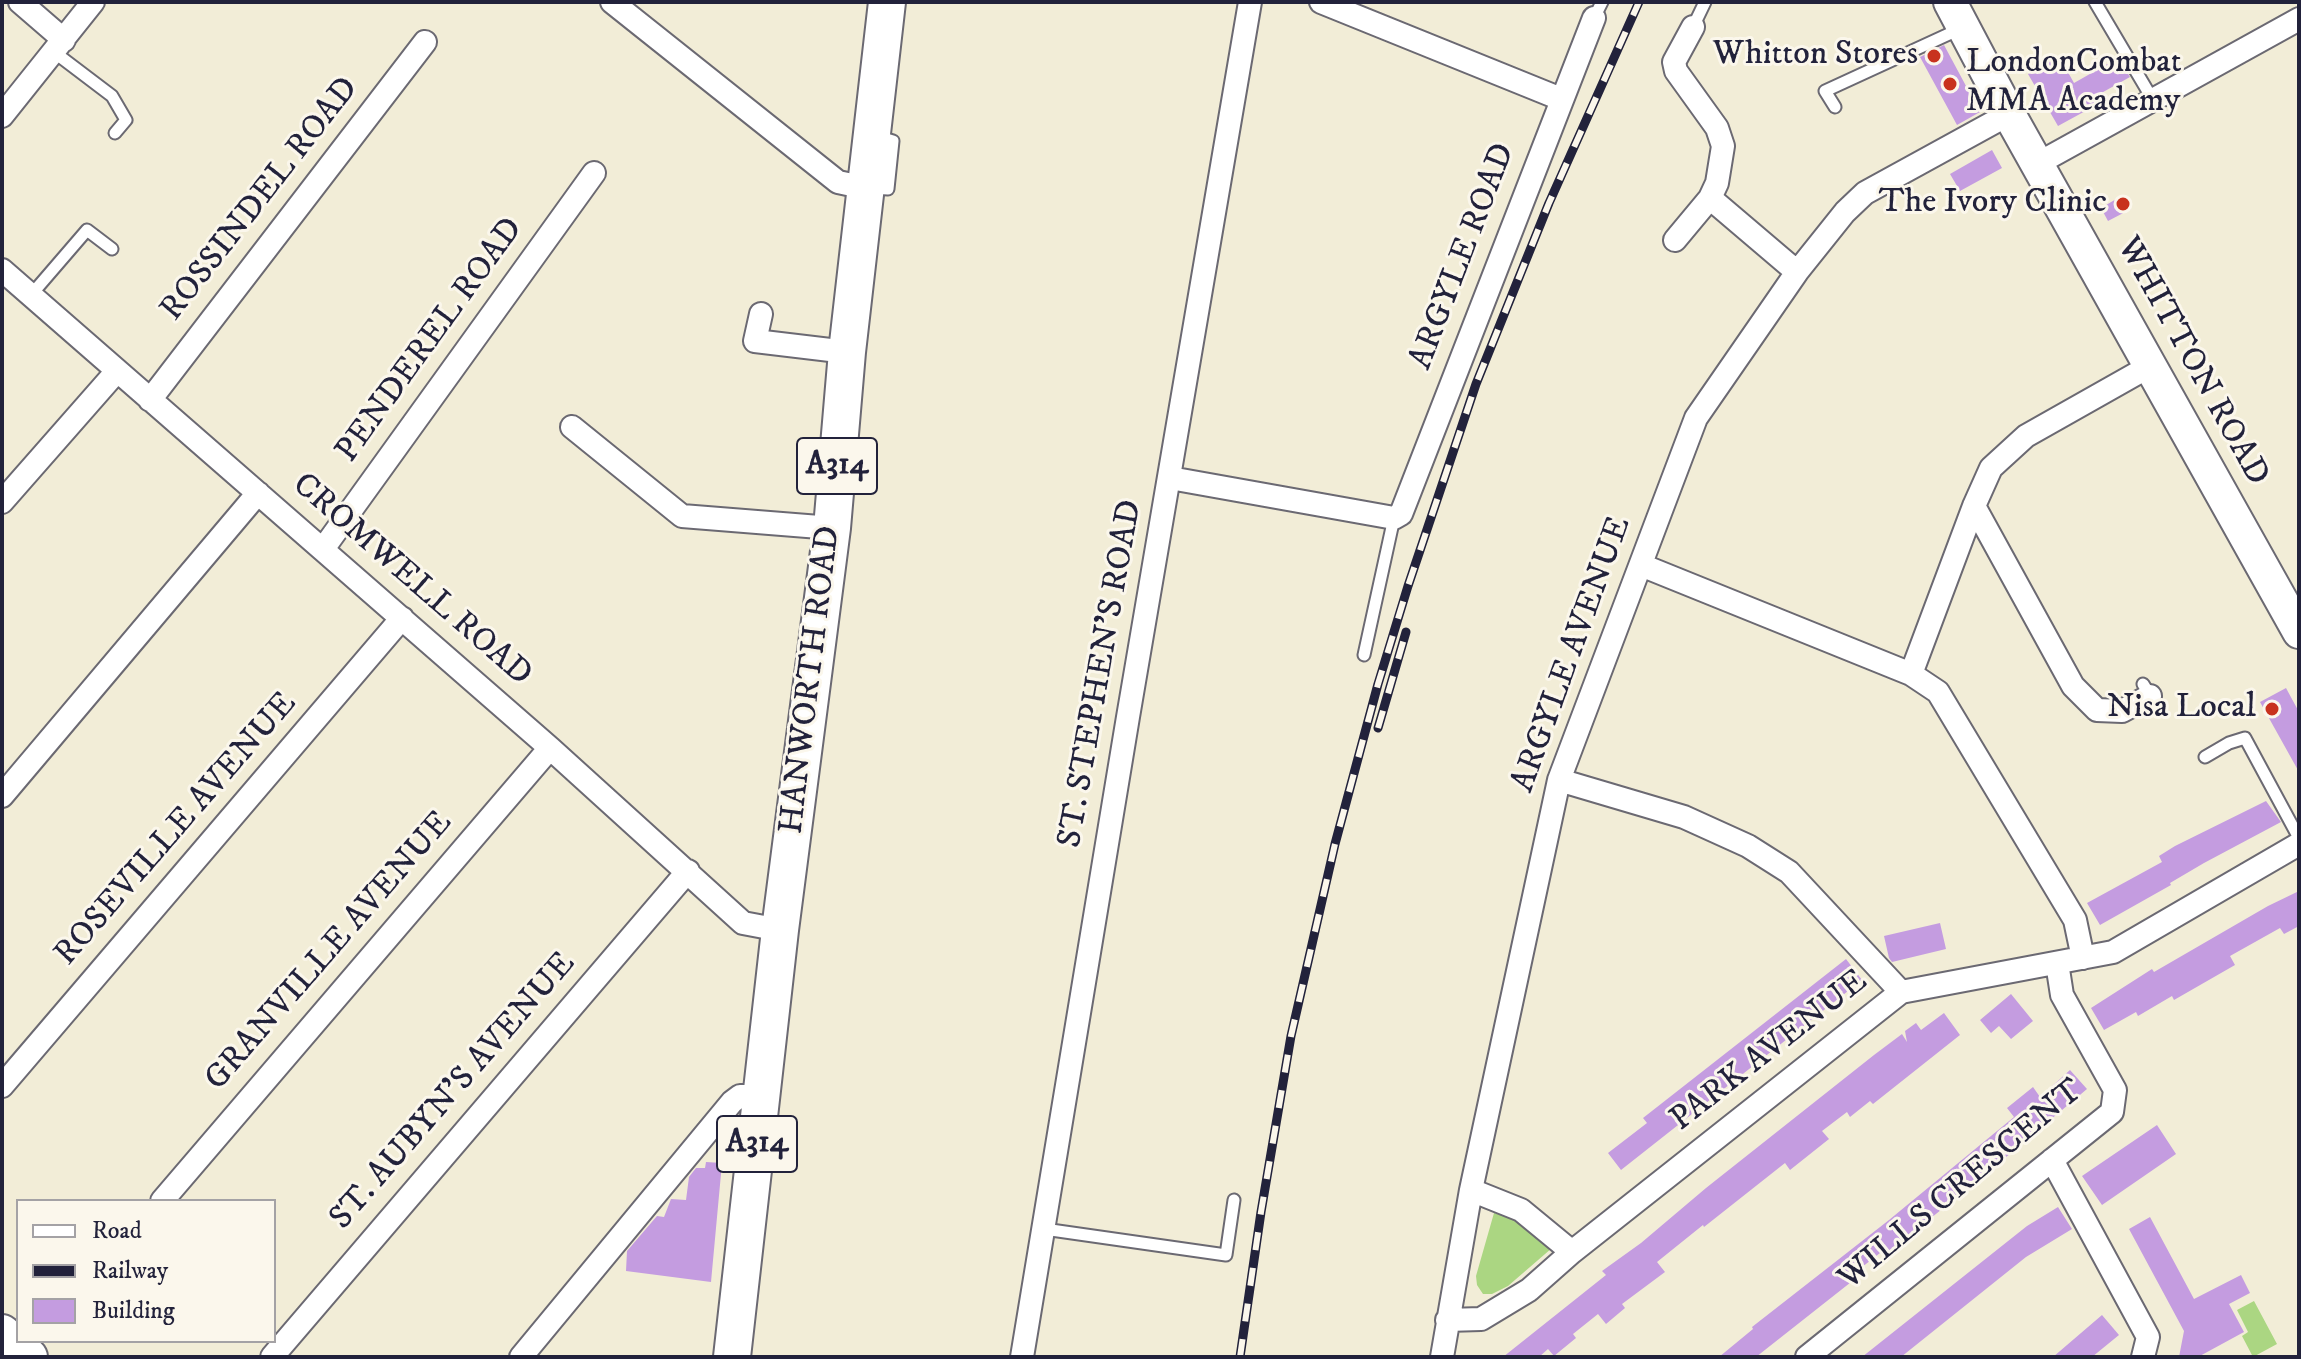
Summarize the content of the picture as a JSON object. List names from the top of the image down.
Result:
{
  "streets": {
    "main road": ["WHITTON ROAD", "A314", "HANWORTH ROAD"],
    "street": [
      "ROSSINDEL ROAD",
      "ARGYLE ROAD",
      "PENDEREL ROAD",
      "CROMWELL ROAD",
      "ARGYLE AVENUE",
      "ST. STEPHEN'S ROAD",
      "ROSEVILLE AVENUE",
      "GRANVILLE AVENUE",
      "PARK AVENUE",
      "ST. AUBYN'S AVENUE",
      "WILLS CRESCENT"
    ]
  },
  "crossings": [
    ["ROSSINDEL ROAD", "CROMWELL ROAD"],
    ["PENDEREL ROAD", "CROMWELL ROAD"],
    ["WHITTON ROAD", "ARGYLE AVENUE"],
    ["CROMWELL ROAD", "HANWORTH ROAD"],
    ["CROMWELL ROAD", "ROSEVILLE AVENUE"],
    ["CROMWELL ROAD", "GRANVILLE AVENUE"],
    ["CROMWELL ROAD", "ST. AUBYN'S AVENUE"],
    ["ARGYLE AVENUE", "PARK AVENUE"],
    ["PARK AVENUE", "WILLS CRESCENT"]
  ],
  "places": [
    "Whitton Stores",
    "LondonCombat MMA Academy",
    "The Ivory Clinic",
    "Nisa Local"
  ],
  "legend": ["Road", "Railway", "Building"]
}
